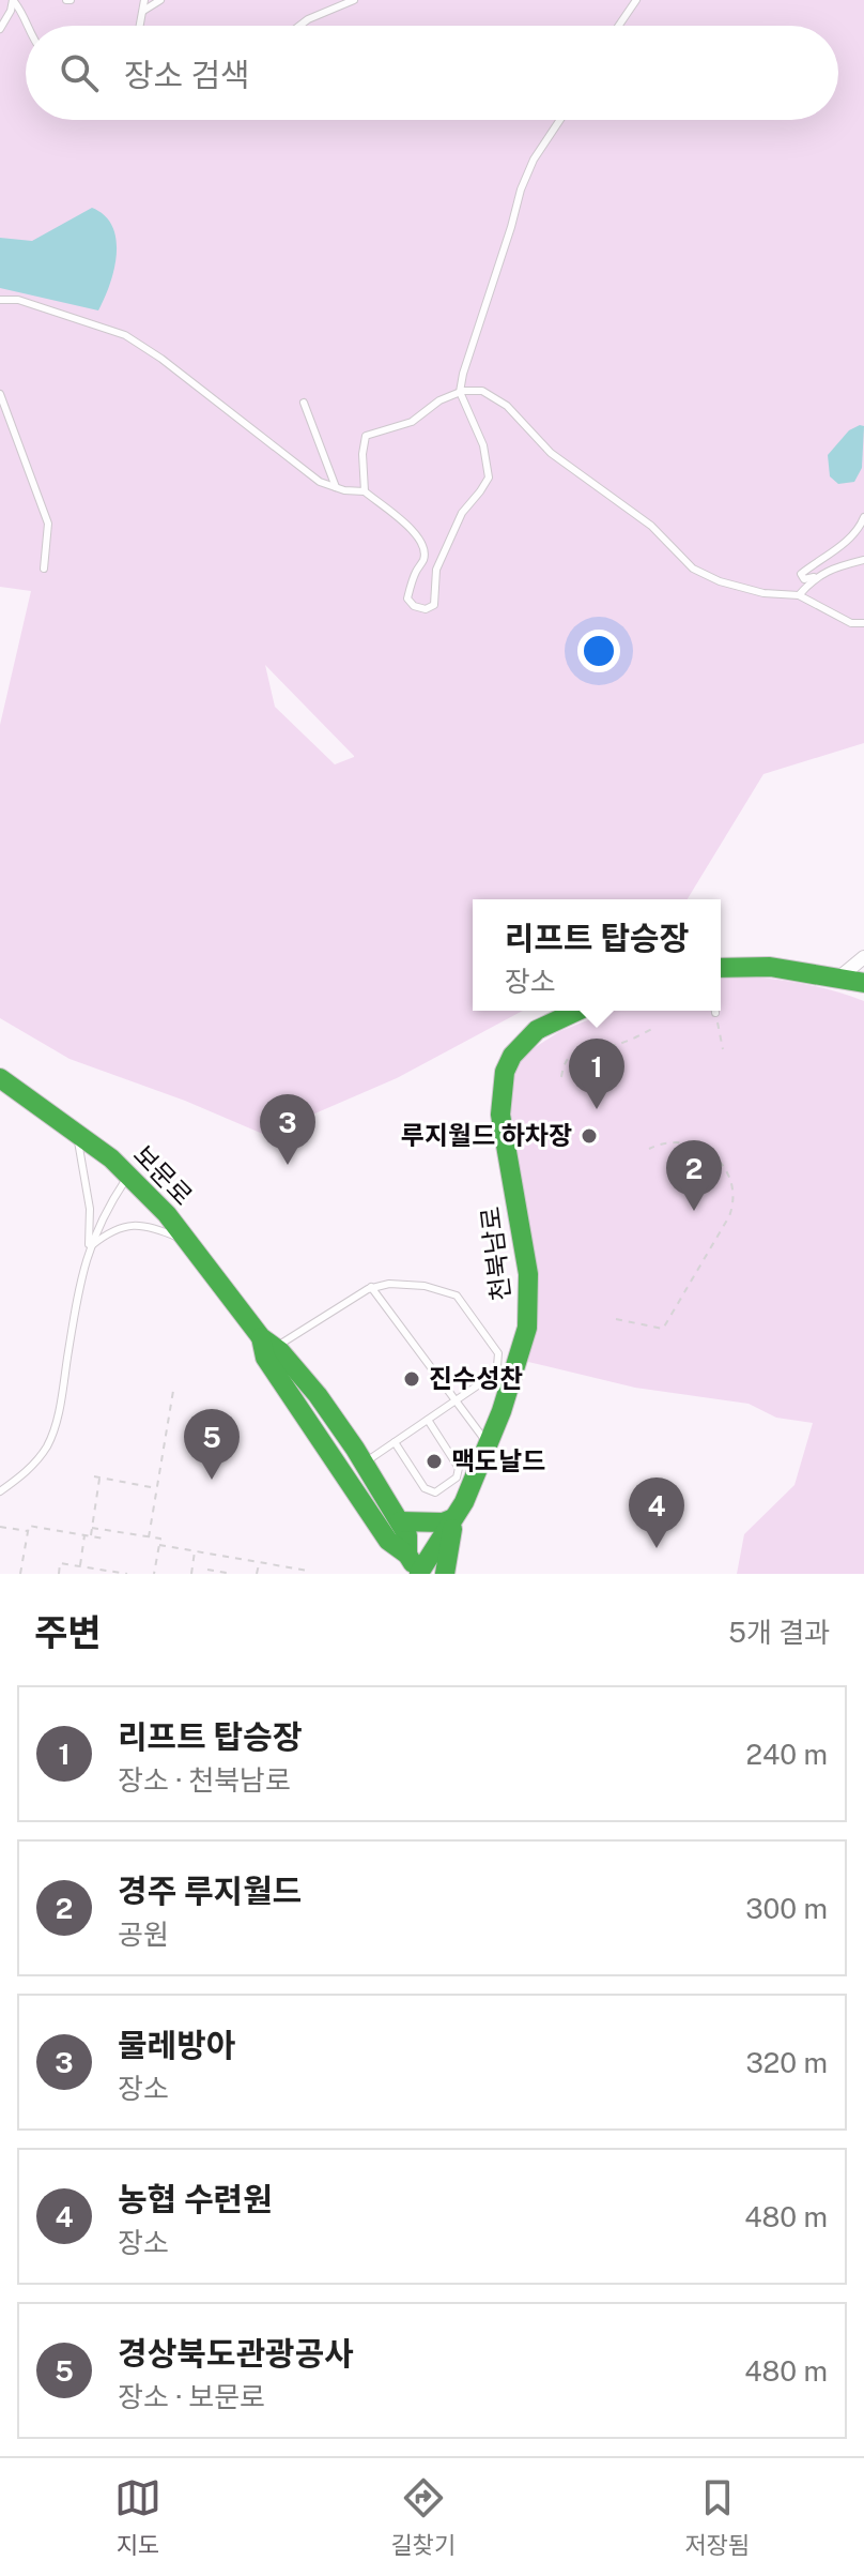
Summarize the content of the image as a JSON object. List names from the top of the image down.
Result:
{
  "streets": {
    "main road": ["보문로", "천북남로"]
  },
  "crossings": [
    ["보문로", "천북남로"]
  ],
  "places": ["루지월드 하차장", "진수성찬", "맥도날드"],
  "page": {
    "search": "장소 검색",
    "popup": ["리프트 탑승장", "장소"],
    "pins": [
      "1",
      "3",
      "2",
      "5",
      "4"
    ],
    "heading": ["주변", "5개 결과"],
    "list": [
      {
        "mark": "1",
        "name": "리프트 탑승장",
        "note": "장소 · 천북남로",
        "value": "240 m"
      },
      {
        "mark": "2",
        "name": "경주 루지월드",
        "note": "공원",
        "value": "300 m"
      },
      {
        "mark": "3",
        "name": "물레방아",
        "note": "장소",
        "value": "320 m"
      },
      {
        "mark": "4",
        "name": "농협 수련원",
        "note": "장소",
        "value": "480 m"
      },
      {
        "mark": "5",
        "name": "경상북도관광공사",
        "note": "장소 · 보문로",
        "value": "480 m"
      }
    ],
    "nav": ["지도", "길찾기", "저장됨"]
  }
}
